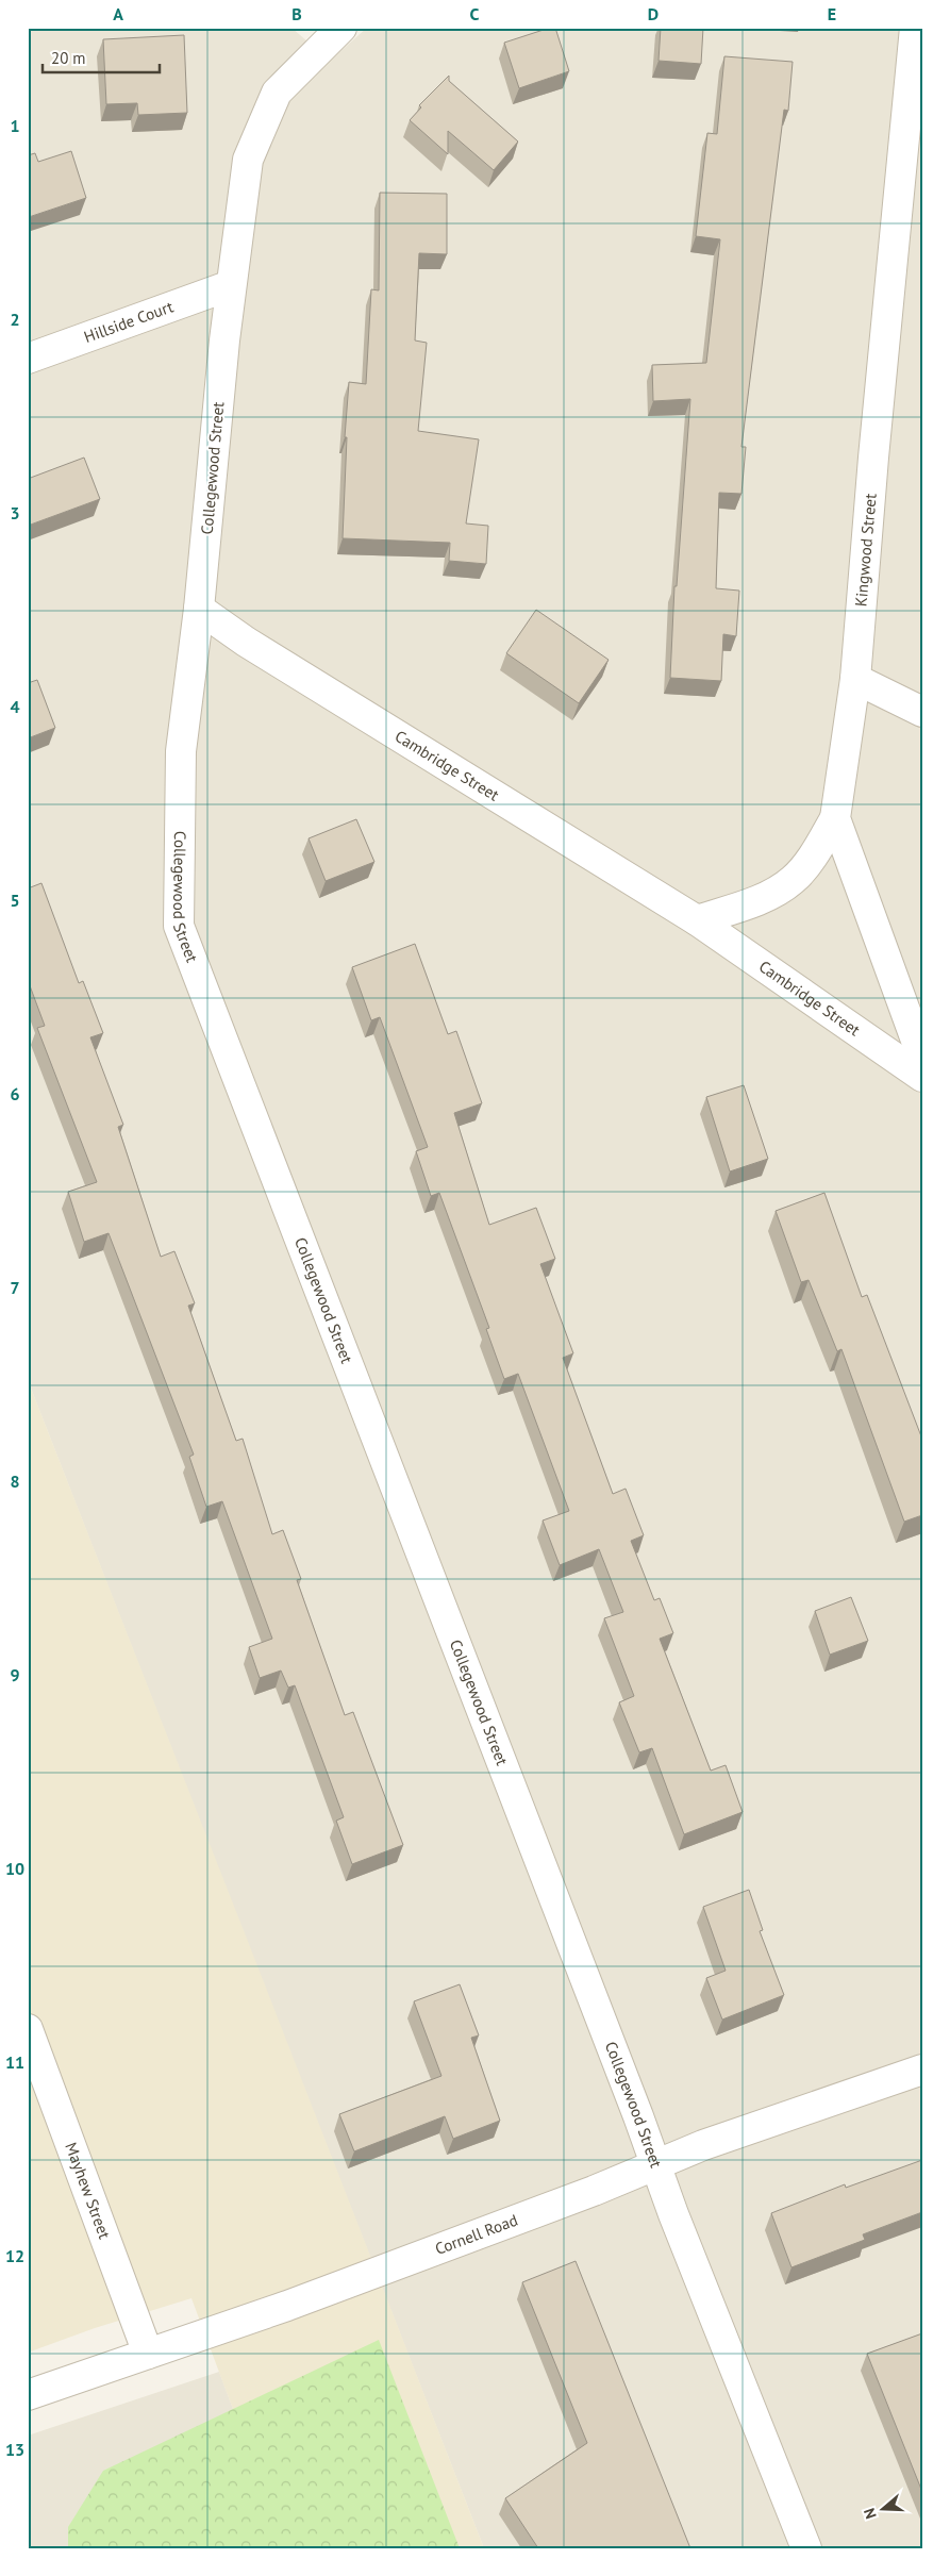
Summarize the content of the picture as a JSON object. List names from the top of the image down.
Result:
{
  "streets": {
    "street": [
      "Hillside Court",
      "Collegewood Street",
      "Kingwood Street",
      "Cambridge Street",
      "Mayhew Street",
      "Cornell Road"
    ]
  },
  "crossings": [
    ["Hillside Court", "Collegewood Street"],
    ["Collegewood Street", "Cambridge Street"],
    ["Collegewood Street", "Cornell Road"],
    ["Mayhew Street", "Cornell Road"]
  ],
  "scale_bar": "20 m",
  "north": "left",
  "grid": {
    "columns": [
      "A",
      "B",
      "C",
      "D",
      "E"
    ],
    "rows": [
      "1",
      "2",
      "3",
      "4",
      "5",
      "6",
      "7",
      "8",
      "9",
      "10",
      "11",
      "12",
      "13"
    ]
  }
}
